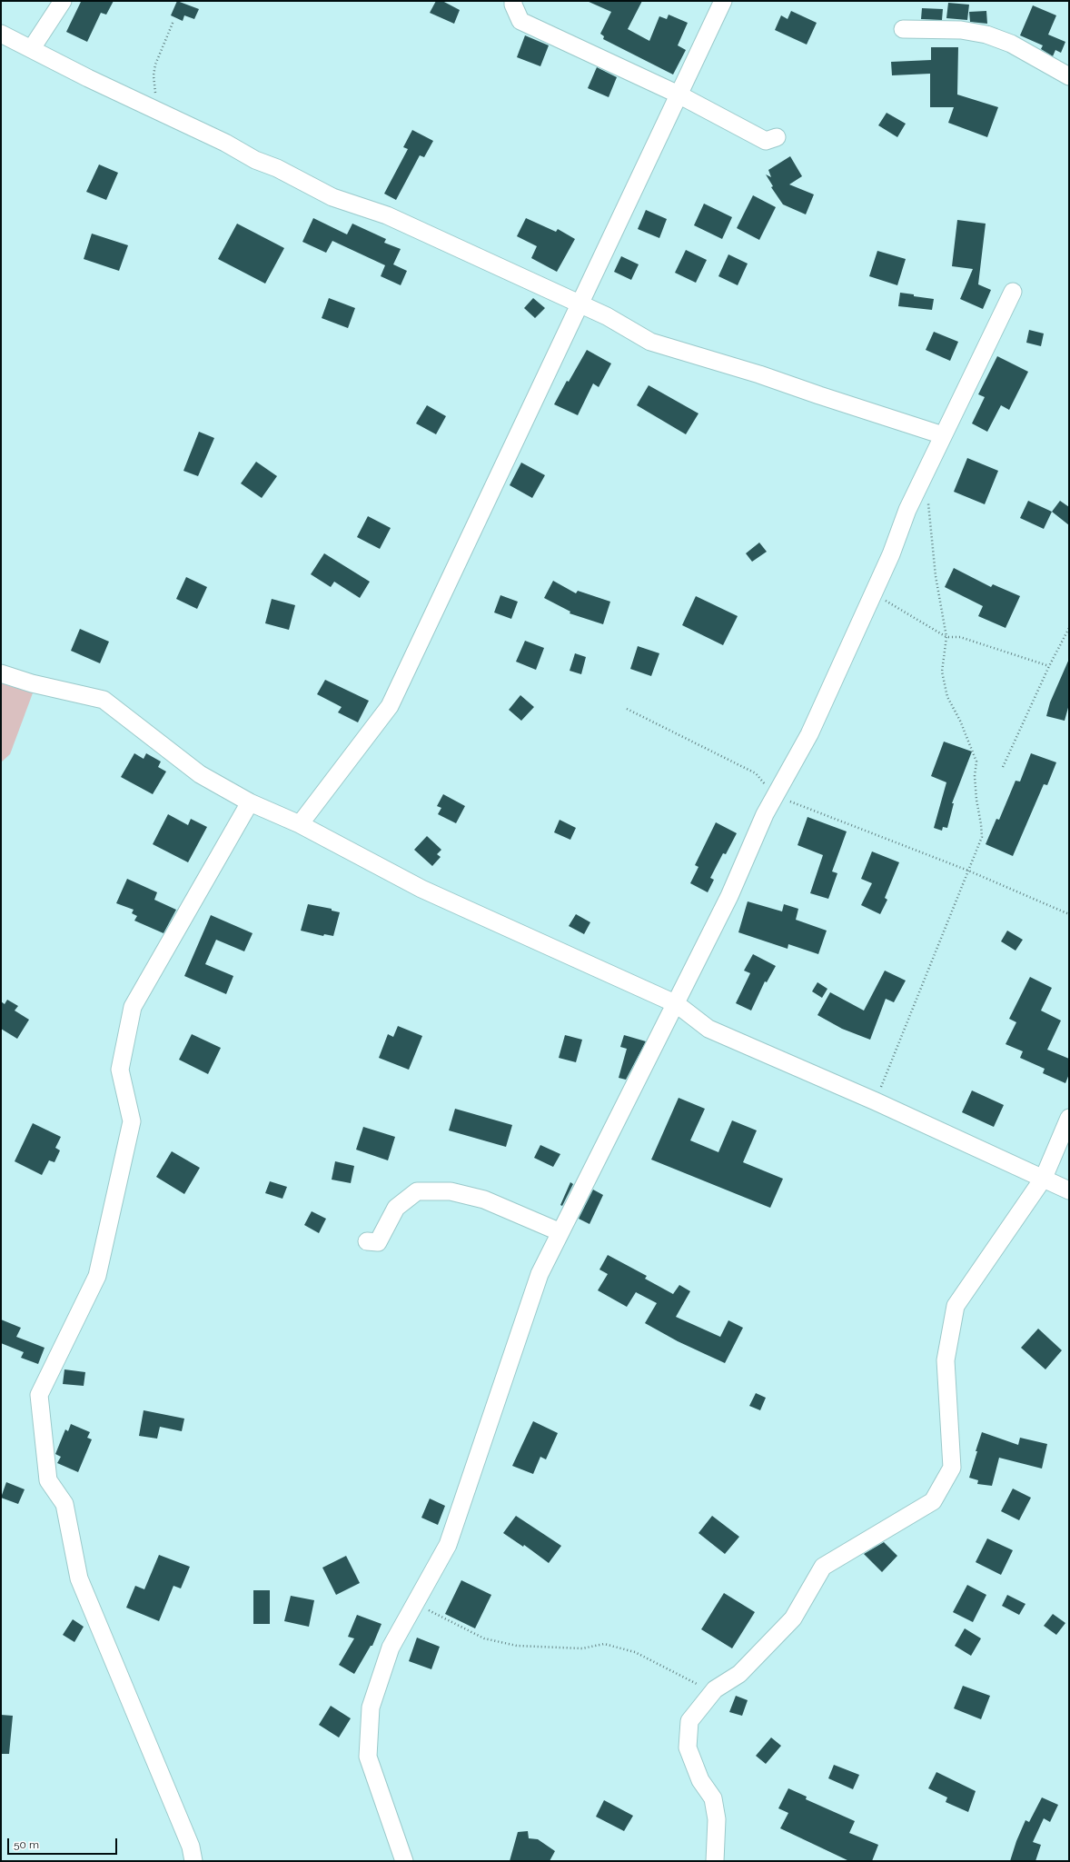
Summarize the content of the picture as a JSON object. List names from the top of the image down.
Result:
{
  "scale_bar": "50 m"
}
